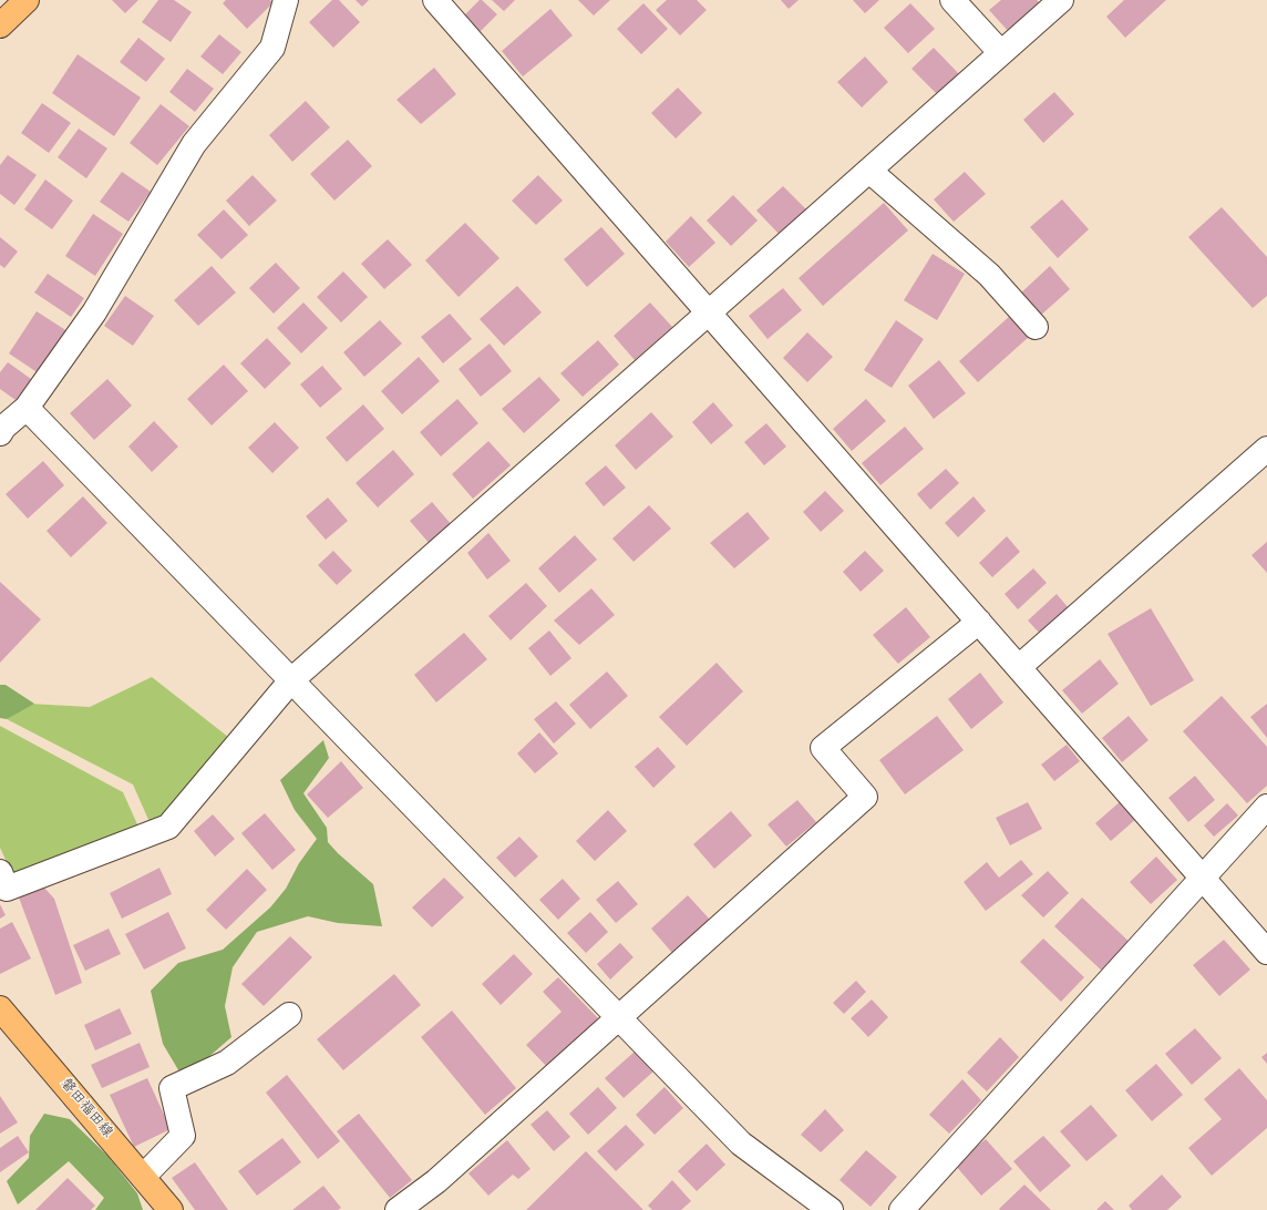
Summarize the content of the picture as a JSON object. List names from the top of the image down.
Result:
{
  "streets": {
    "main road": ["磐田福田線"]
  }
}
